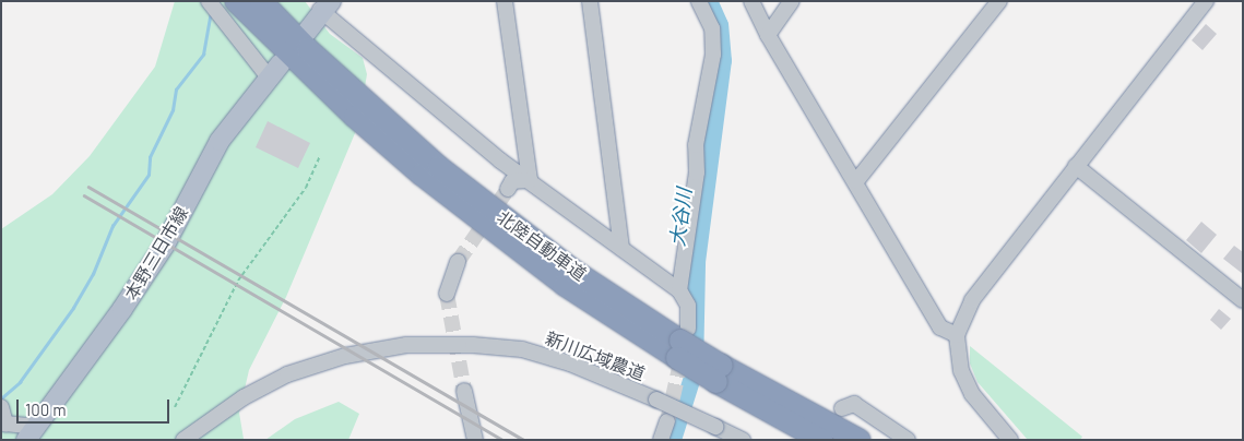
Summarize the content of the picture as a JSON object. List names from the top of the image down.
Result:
{
  "streets": {
    "highway": ["北陸自動車道"],
    "main road": ["本野三日市線"],
    "street": ["新川広域農道"]
  },
  "water": ["大谷川"],
  "scale_bar": "100 m"
}
